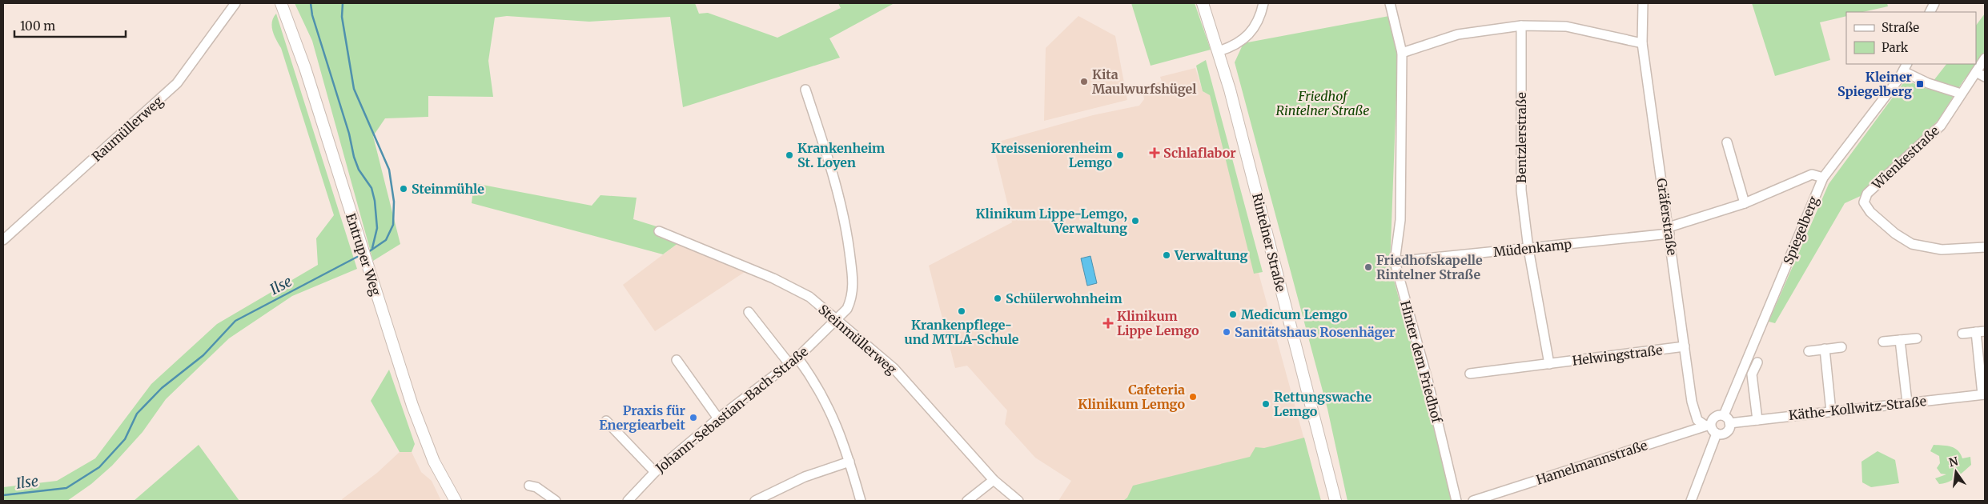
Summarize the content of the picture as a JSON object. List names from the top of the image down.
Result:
{
  "streets": {
    "main road": ["Rintelner Straße", "Entruper Weg"],
    "street": [
      "Raumüllerweg",
      "Bentzlerstraße",
      "Wienkestraße",
      "Gräferstraße",
      "Spiegelberg",
      "Müdenkamp",
      "Steinmüllerweg",
      "Helwingstraße",
      "Hinter dem Friedhof",
      "Käthe-Kollwitz-Straße",
      "Johann-Sebastian-Bach-Straße",
      "Hamelmannstraße"
    ]
  },
  "crossings": [
    ["Bentzlerstraße", "Müdenkamp"],
    ["Gräferstraße", "Spiegelberg"],
    ["Gräferstraße", "Müdenkamp"],
    ["Gräferstraße", "Helwingstraße"],
    ["Gräferstraße", "Käthe-Kollwitz-Straße"],
    ["Gräferstraße", "Hamelmannstraße"],
    ["Spiegelberg", "Müdenkamp"],
    ["Spiegelberg", "Käthe-Kollwitz-Straße"],
    ["Spiegelberg", "Hamelmannstraße"],
    ["Müdenkamp", "Hinter dem Friedhof"],
    ["Steinmüllerweg", "Johann-Sebastian-Bach-Straße"],
    ["Käthe-Kollwitz-Straße", "Hamelmannstraße"]
  ],
  "water": ["Ilse"],
  "parks": ["Friedhof Rintelner Straße"],
  "places": {
    "other": [
      "Kita Maulwurfshügel",
      "Krankenheim St. Loyen",
      "Kreisseniorenheim Lemgo",
      "Steinmühle",
      "Klinikum Lippe-Lemgo, Verwaltung",
      "Verwaltung",
      "Friedhofskapelle Rintelner Straße",
      "Schülerwohnheim",
      "Krankenpflege- und MTLA-Schule",
      "Medicum Lemgo",
      "Sanitätshaus Rosenhäger",
      "Cafeteria Klinikum Lemgo",
      "Rettungswache Lemgo",
      "Praxis für Energiearbeit"
    ],
    "transit": ["Kleiner Spiegelberg"],
    "health": ["Schlaflabor", "Klinikum Lippe Lemgo"]
  },
  "legend": ["Straße", "Park"],
  "scale_bar": "100 m",
  "north": "top"
}
